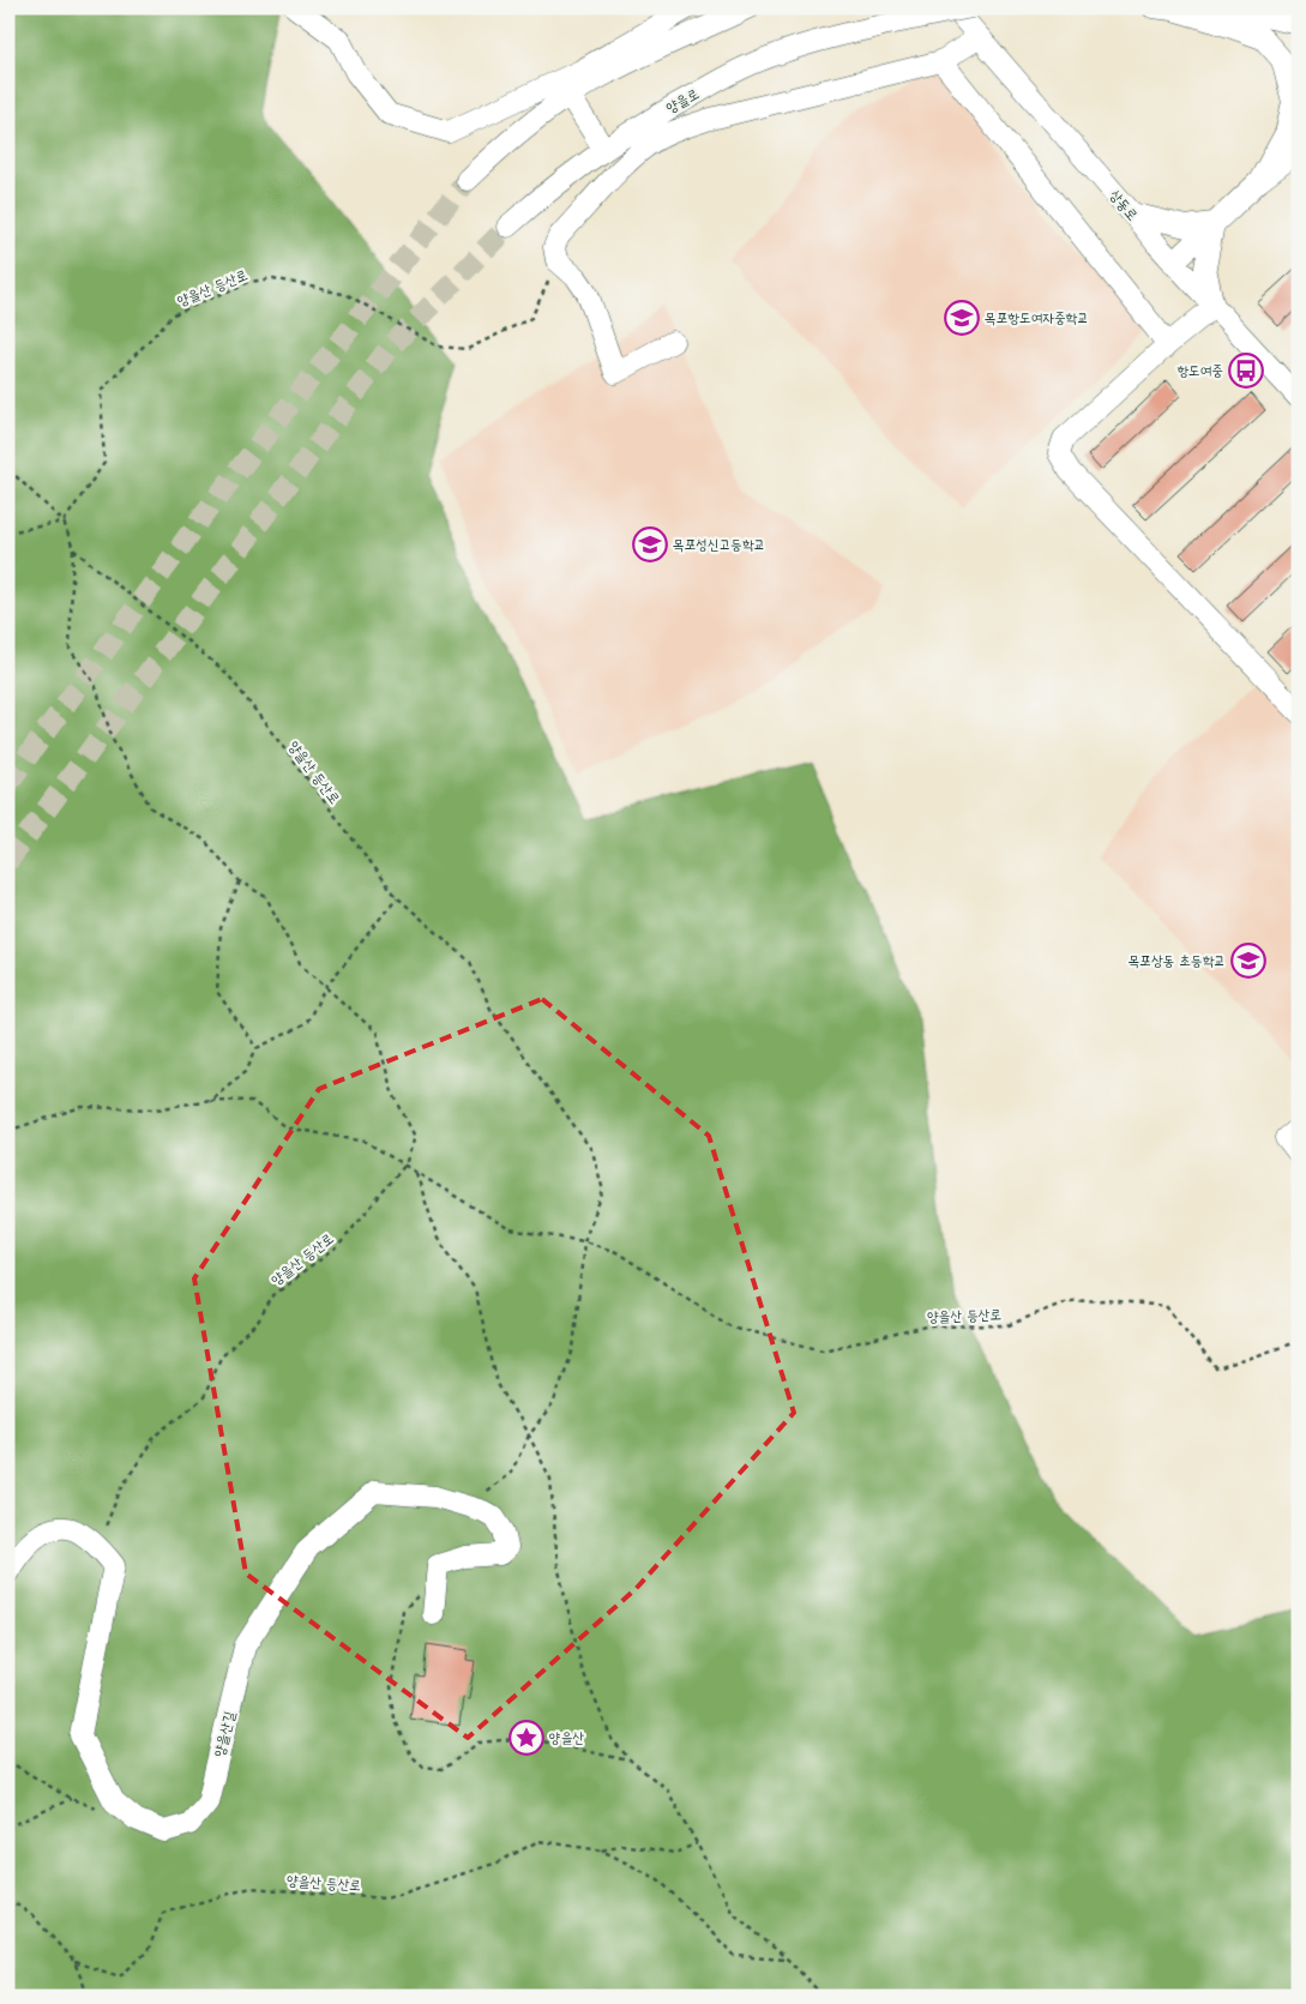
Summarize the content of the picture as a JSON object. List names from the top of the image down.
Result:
{
  "streets": {
    "street": ["양을로", "상동로", "양을산길"],
    "path": ["양을산 등산로"]
  },
  "crossings": [
    ["양을산 등산로", "양을산길"]
  ],
  "places": {
    "school or university": ["목포항도여자중학교", "목포성신고등학교", "목포상동 초등학교"],
    "bus stop": ["항도여중"],
    "place": ["양을산"]
  }
}
